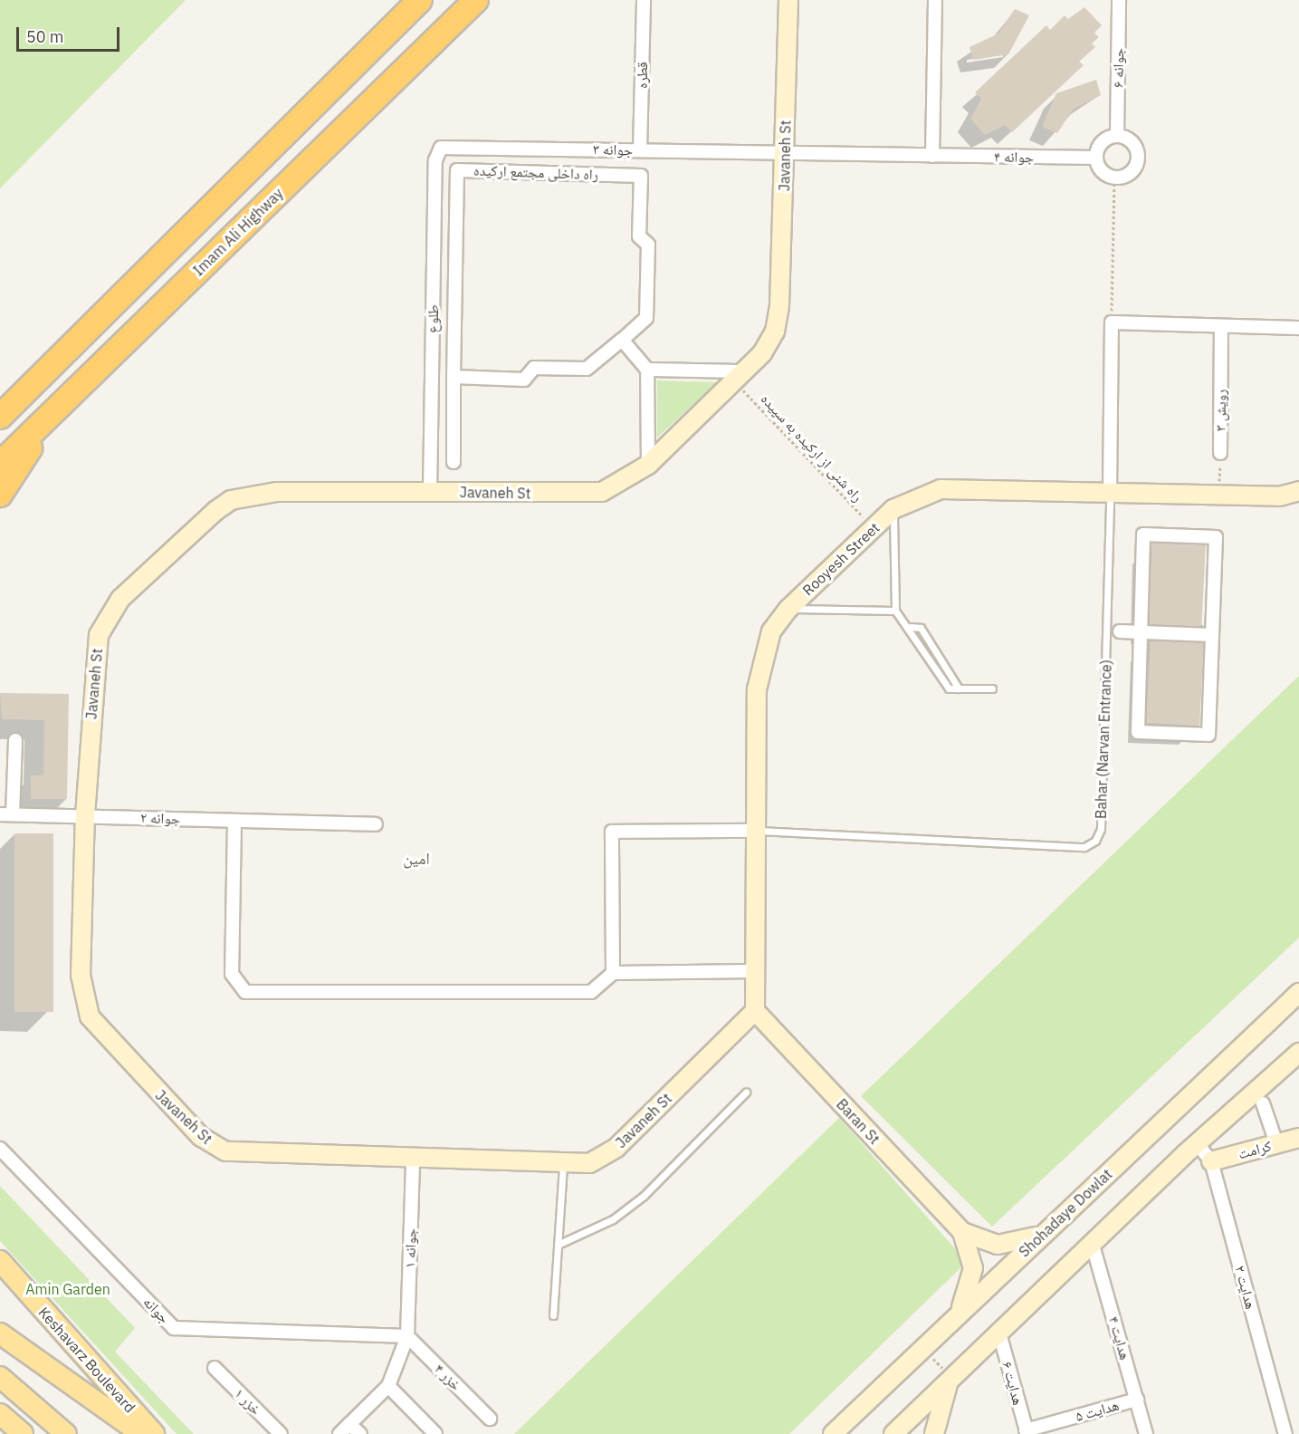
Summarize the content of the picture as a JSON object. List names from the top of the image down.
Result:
{
  "streets": {
    "highway": ["Imam Ali Highway"],
    "main road": ["Keshavarz Boulevard"],
    "street": [
      "جوانه ۶",
      "قطره",
      "جوانه ۳",
      "Javaneh St",
      "جوانه ۴",
      "راه داخلی مجتمع ارکیده",
      "طلوع",
      "رویش ۳",
      "Rooyesh Street",
      "جوانه ۲",
      "Baran St",
      "کرامت",
      "Shohadaye Dowlat",
      "جوانه ۱",
      "هدایت ۲",
      "جوانه",
      "هدایت ۴",
      "خزر ۴",
      "هدایت ۶",
      "خزر ۱",
      "هدایت ۵"
    ],
    "lane": ["Bahar (Narvan Entrance)"],
    "path": ["راه شنی از ارکیده به سپیده"]
  },
  "crossings": [
    ["جوانه ۶", "جوانه ۴"],
    ["قطره", "جوانه ۳"],
    ["جوانه ۳", "Javaneh St"],
    ["جوانه ۳", "جوانه ۴"],
    ["جوانه ۳", "طلوع"],
    ["Javaneh St", "جوانه ۴"],
    ["Javaneh St", "طلوع"],
    ["Javaneh St", "راه شنی از ارکیده به سپیده"],
    ["Javaneh St", "Rooyesh Street"],
    ["Javaneh St", "جوانه ۲"],
    ["Javaneh St", "Baran St"],
    ["Javaneh St", "جوانه ۱"],
    ["رویش ۳", "Rooyesh Street"],
    ["راه شنی از ارکیده به سپیده", "Rooyesh Street"],
    ["Rooyesh Street", "Bahar (Narvan Entrance)"],
    ["Rooyesh Street", "Baran St"],
    ["کرامت", "هدایت ۲"],
    ["جوانه ۱", "جوانه"],
    ["جوانه ۱", "خزر ۴"],
    ["جوانه", "خزر ۴"],
    ["هدایت ۴", "هدایت ۵"],
    ["هدایت ۶", "هدایت ۵"]
  ],
  "districts": ["امین"],
  "parks": ["Amin Garden"],
  "scale_bar": "50 m"
}
